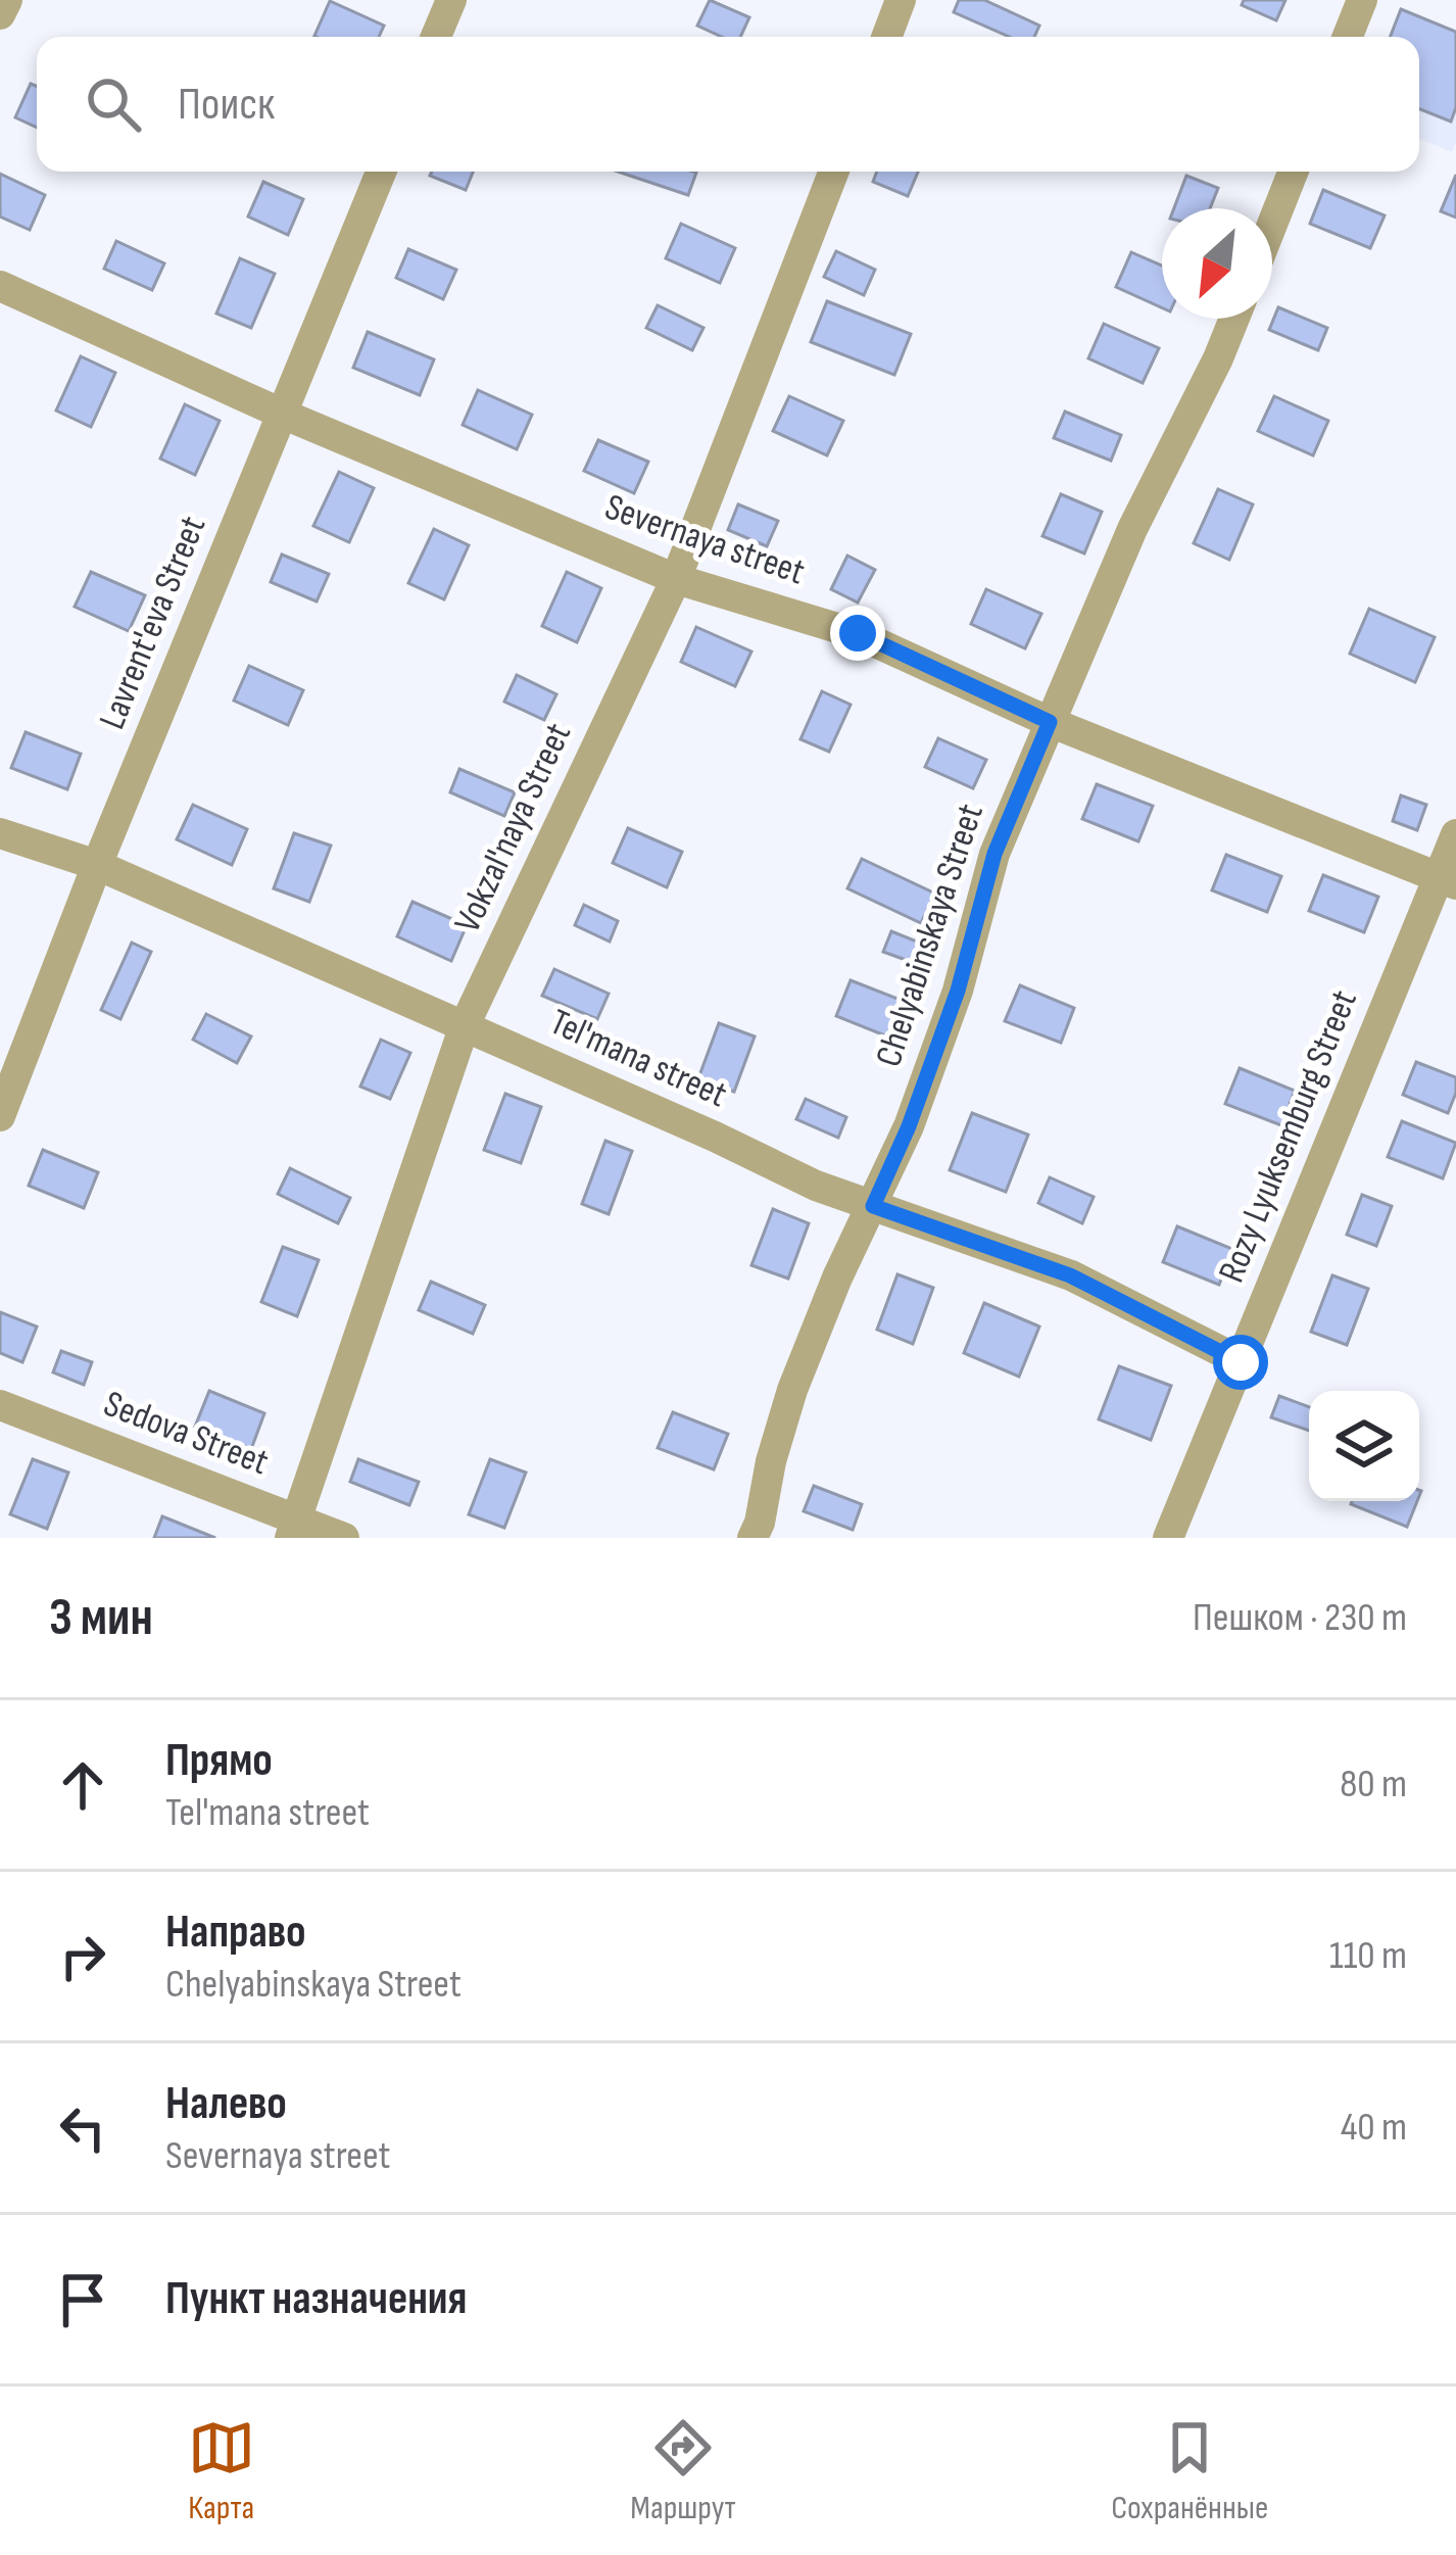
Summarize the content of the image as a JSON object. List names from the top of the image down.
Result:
{
  "streets": {
    "street": [
      "Severnaya street",
      "Lavrent'eva Street",
      "Vokzal'naya Street",
      "Chelyabinskaya Street",
      "Tel'mana street",
      "Rozy Lyuksemburg Street",
      "Sedova Street"
    ]
  },
  "crossings": [
    ["Severnaya street", "Lavrent'eva Street"],
    ["Severnaya street", "Vokzal'naya Street"],
    ["Severnaya street", "Chelyabinskaya Street"],
    ["Severnaya street", "Rozy Lyuksemburg Street"],
    ["Lavrent'eva Street", "Tel'mana street"],
    ["Vokzal'naya Street", "Tel'mana street"],
    ["Vokzal'naya Street", "Sedova Street"],
    ["Chelyabinskaya Street", "Tel'mana street"],
    ["Tel'mana street", "Rozy Lyuksemburg Street"]
  ],
  "north": "bottom left",
  "page": {
    "search": "Поиск",
    "heading": ["3 мин", "Пешком · 230 m"],
    "list": [
      ["Прямо", "Tel'mana street", "80 m"],
      ["Направо", "Chelyabinskaya Street", "110 m"],
      ["Налево", "Severnaya street", "40 m"],
      "Пункт назначения"
    ],
    "nav": ["Карта", "Маршрут", "Сохранённые"]
  }
}
